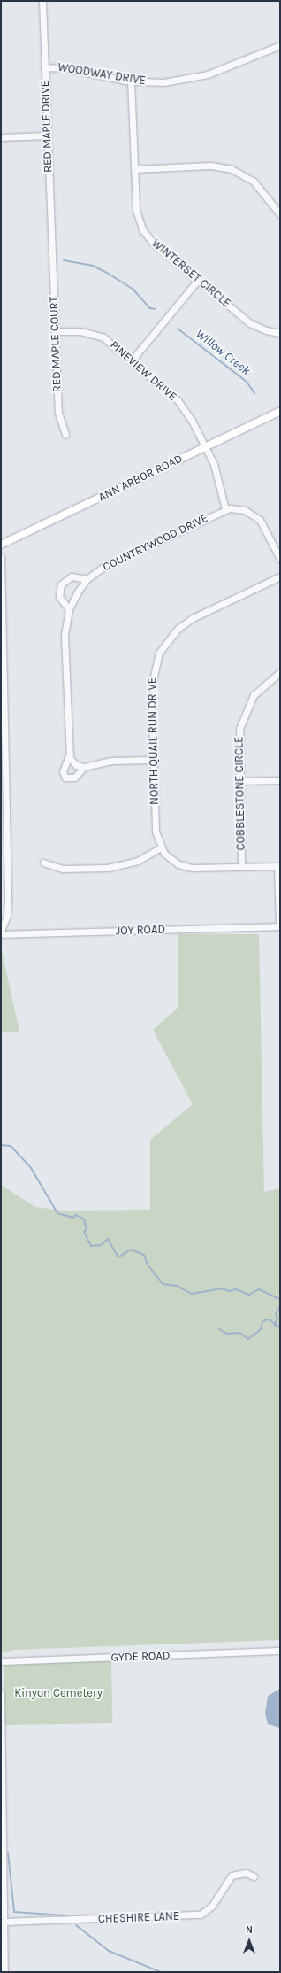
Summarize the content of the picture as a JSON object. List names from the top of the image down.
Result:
{
  "streets": {
    "main road": ["ANN ARBOR ROAD"],
    "street": [
      "WOODWAY DRIVE",
      "RED MAPLE DRIVE",
      "WINTERSET CIRCLE",
      "RED MAPLE COURT",
      "PINEVIEW DRIVE",
      "COUNTRYWOOD DRIVE",
      "NORTH QUAIL RUN DRIVE",
      "COBBLESTONE CIRCLE",
      "JOY ROAD",
      "GYDE ROAD",
      "CHESHIRE LANE"
    ]
  },
  "crossings": [
    ["WOODWAY DRIVE", "RED MAPLE DRIVE"],
    ["WOODWAY DRIVE", "WINTERSET CIRCLE"],
    ["RED MAPLE DRIVE", "RED MAPLE COURT"],
    ["RED MAPLE COURT", "PINEVIEW DRIVE"],
    ["PINEVIEW DRIVE", "ANN ARBOR ROAD"],
    ["PINEVIEW DRIVE", "COUNTRYWOOD DRIVE"],
    ["COUNTRYWOOD DRIVE", "NORTH QUAIL RUN DRIVE"]
  ],
  "water": ["Willow Creek"],
  "parks": ["Kinyon Cemetery"],
  "north": "top"
}
